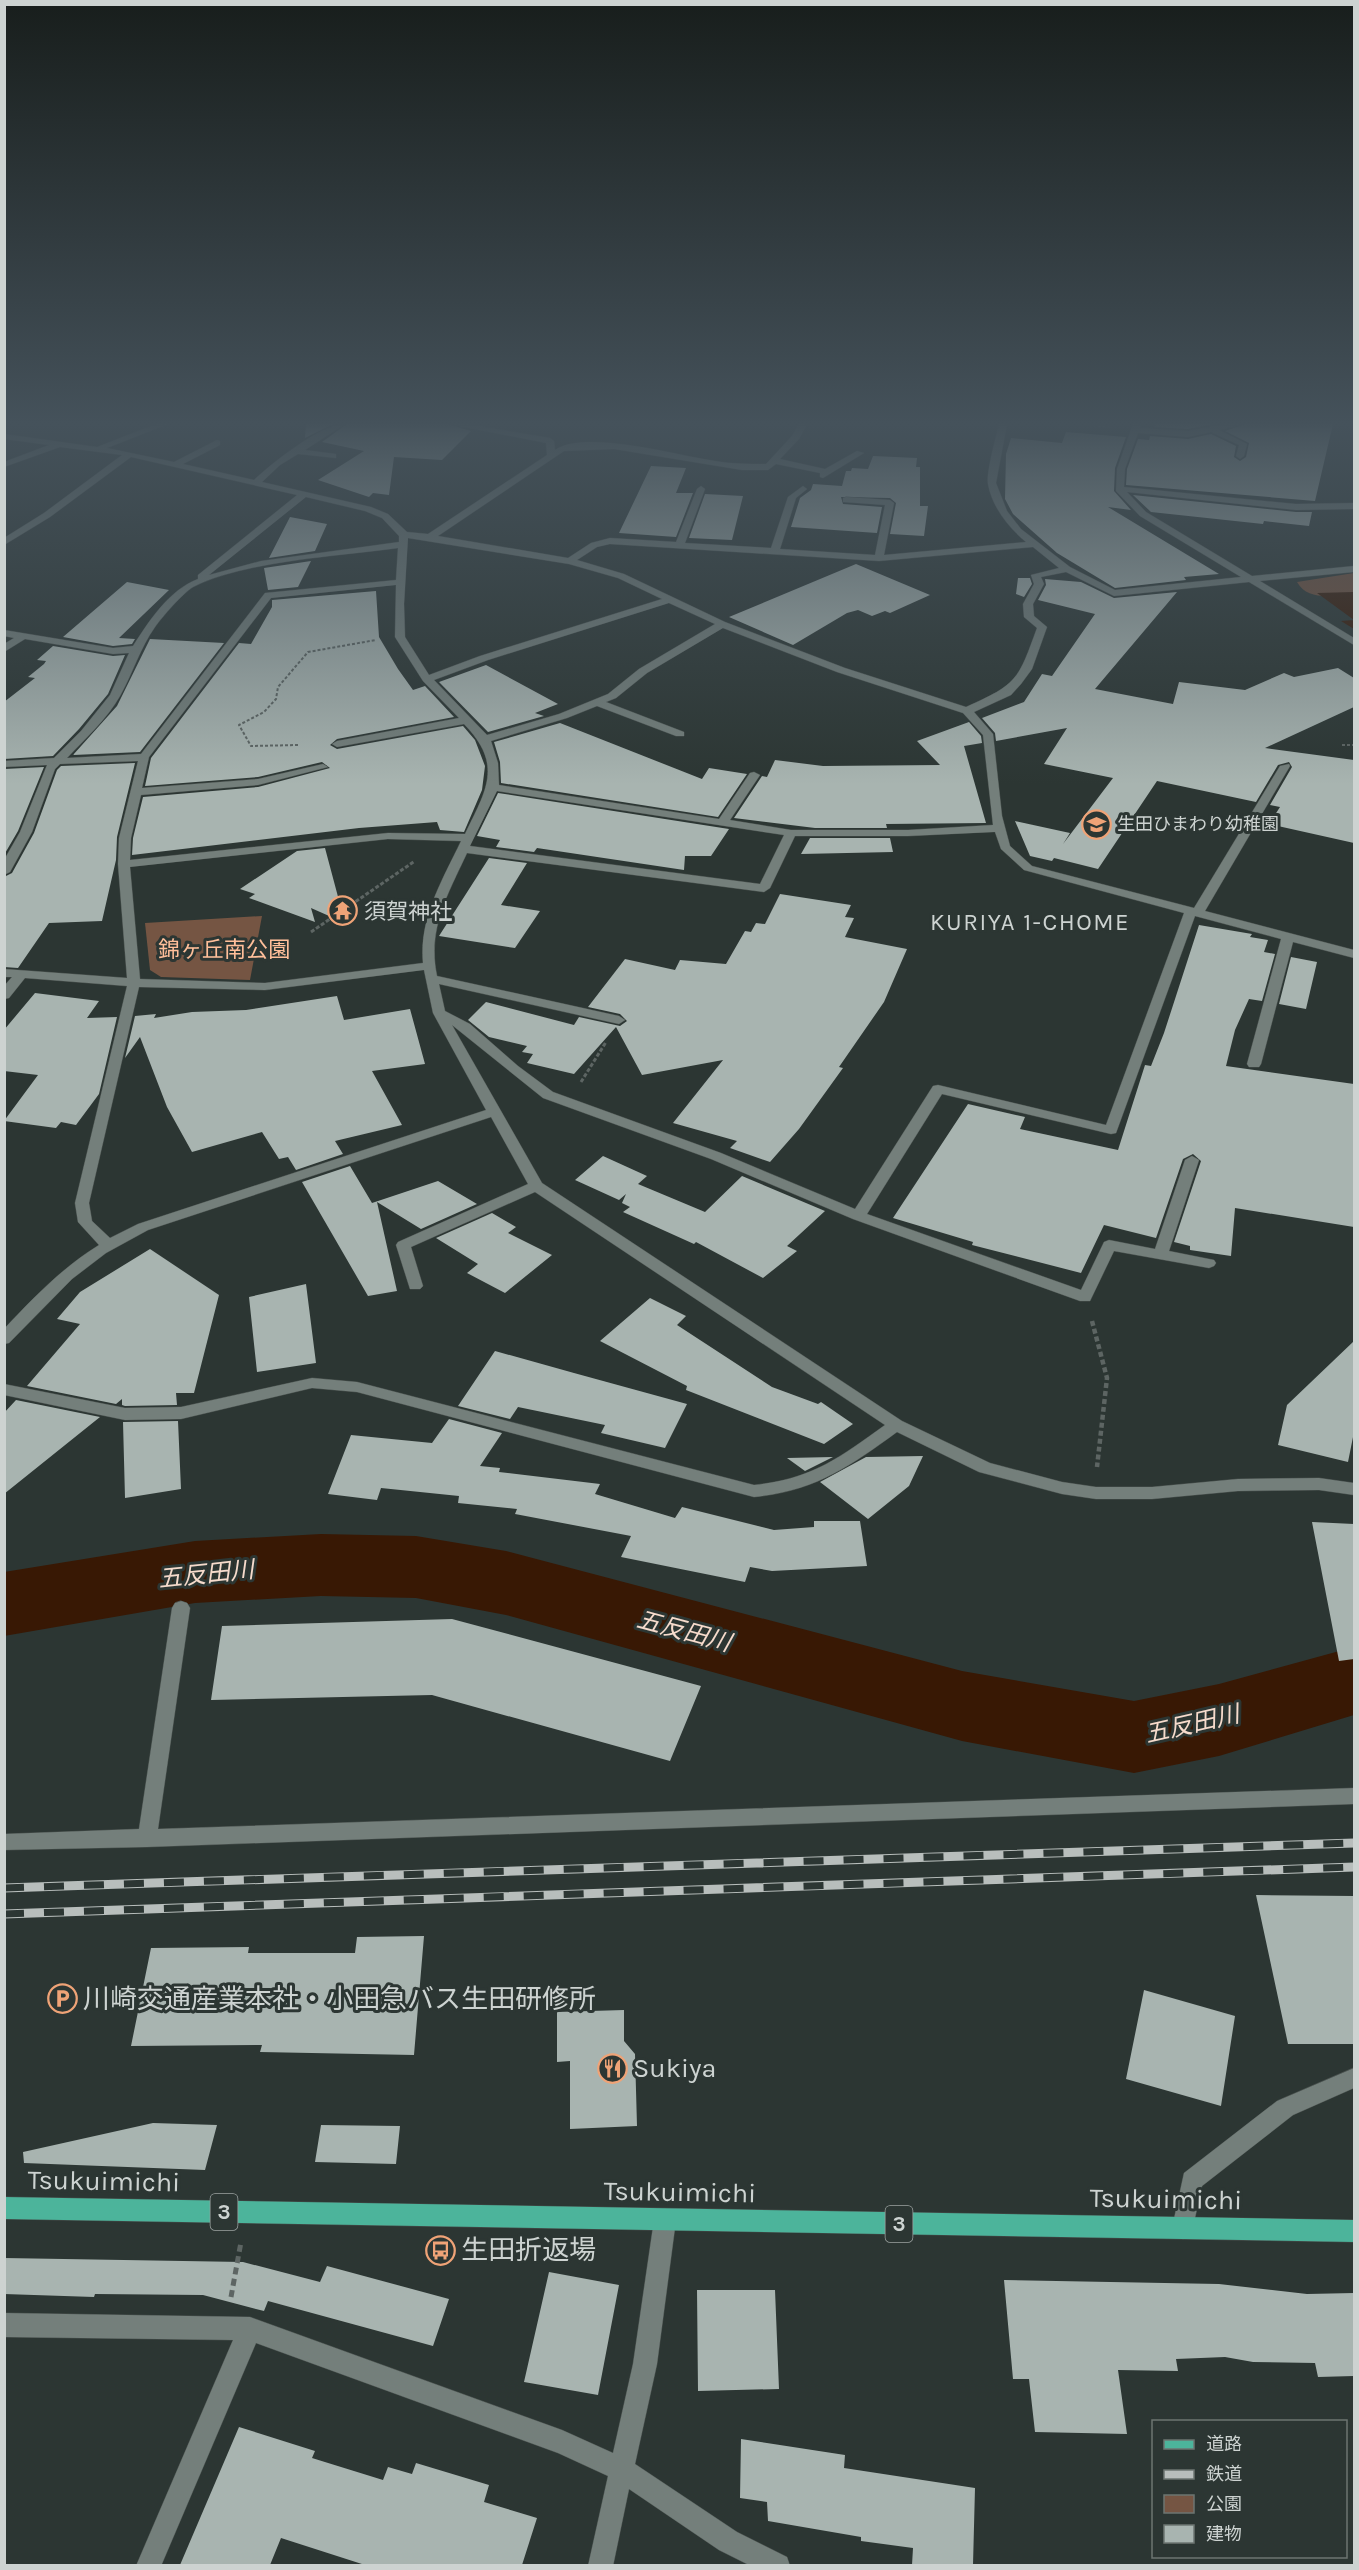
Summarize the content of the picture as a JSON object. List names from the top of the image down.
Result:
{
  "streets": {
    "main road": ["Tsukuimichi", "3"]
  },
  "districts": ["KURIYA 1-CHOME"],
  "water": ["五反田川"],
  "parks": ["錦ヶ丘南公園"],
  "places": {
    "school or university": ["生田ひまわり幼稚園"],
    "temple": ["須賀神社"],
    "parking": ["川崎交通産業本社・小田急バス生田研修所"],
    "restaurant": ["Sukiya"],
    "bus stop": ["生田折返場"]
  },
  "legend": [
    "道路",
    "鉄道",
    "公園",
    "建物"
  ]
}
